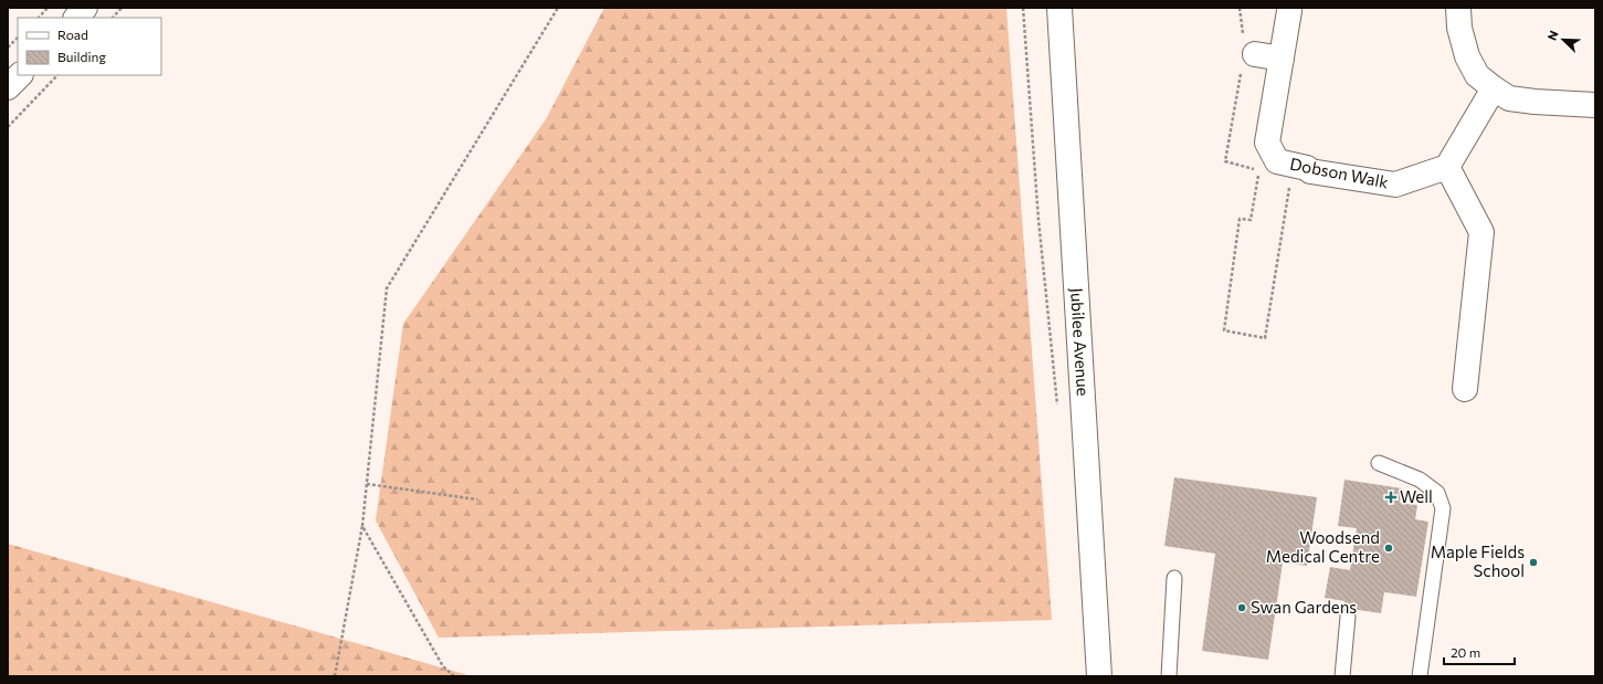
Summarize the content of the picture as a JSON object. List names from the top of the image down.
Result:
{
  "streets": {
    "main road": ["Dobson Walk", "Jubilee Avenue"]
  },
  "places": {
    "health": ["Well"],
    "other": ["Woodsend Medical Centre", "Maple Fields School", "Swan Gardens"]
  },
  "legend": ["Road", "Building"],
  "scale_bar": "20 m",
  "north": "top left"
}
